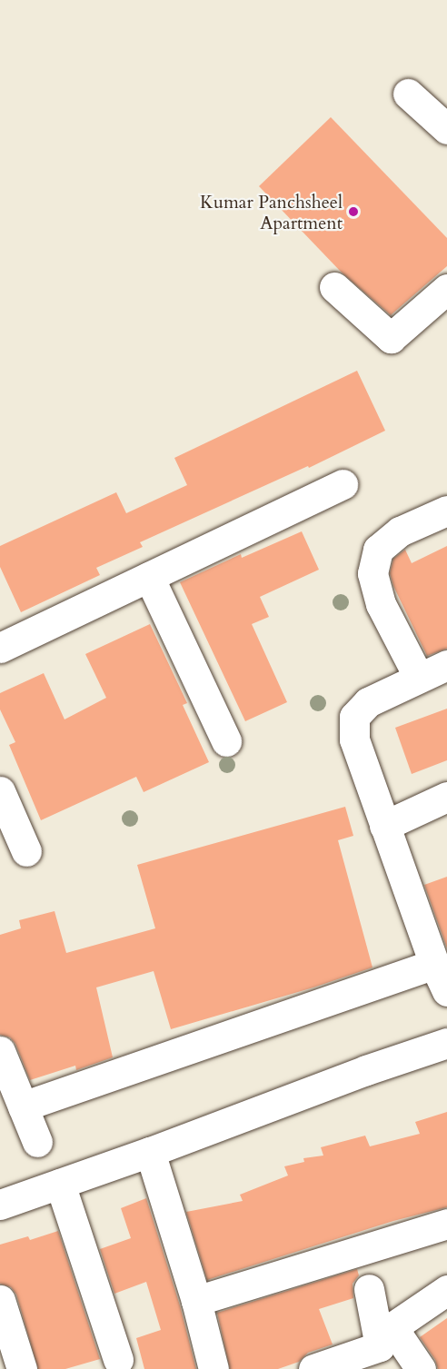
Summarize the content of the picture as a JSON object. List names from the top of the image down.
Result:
{
  "places": ["Kumar Panchsheel Apartment"]
}
